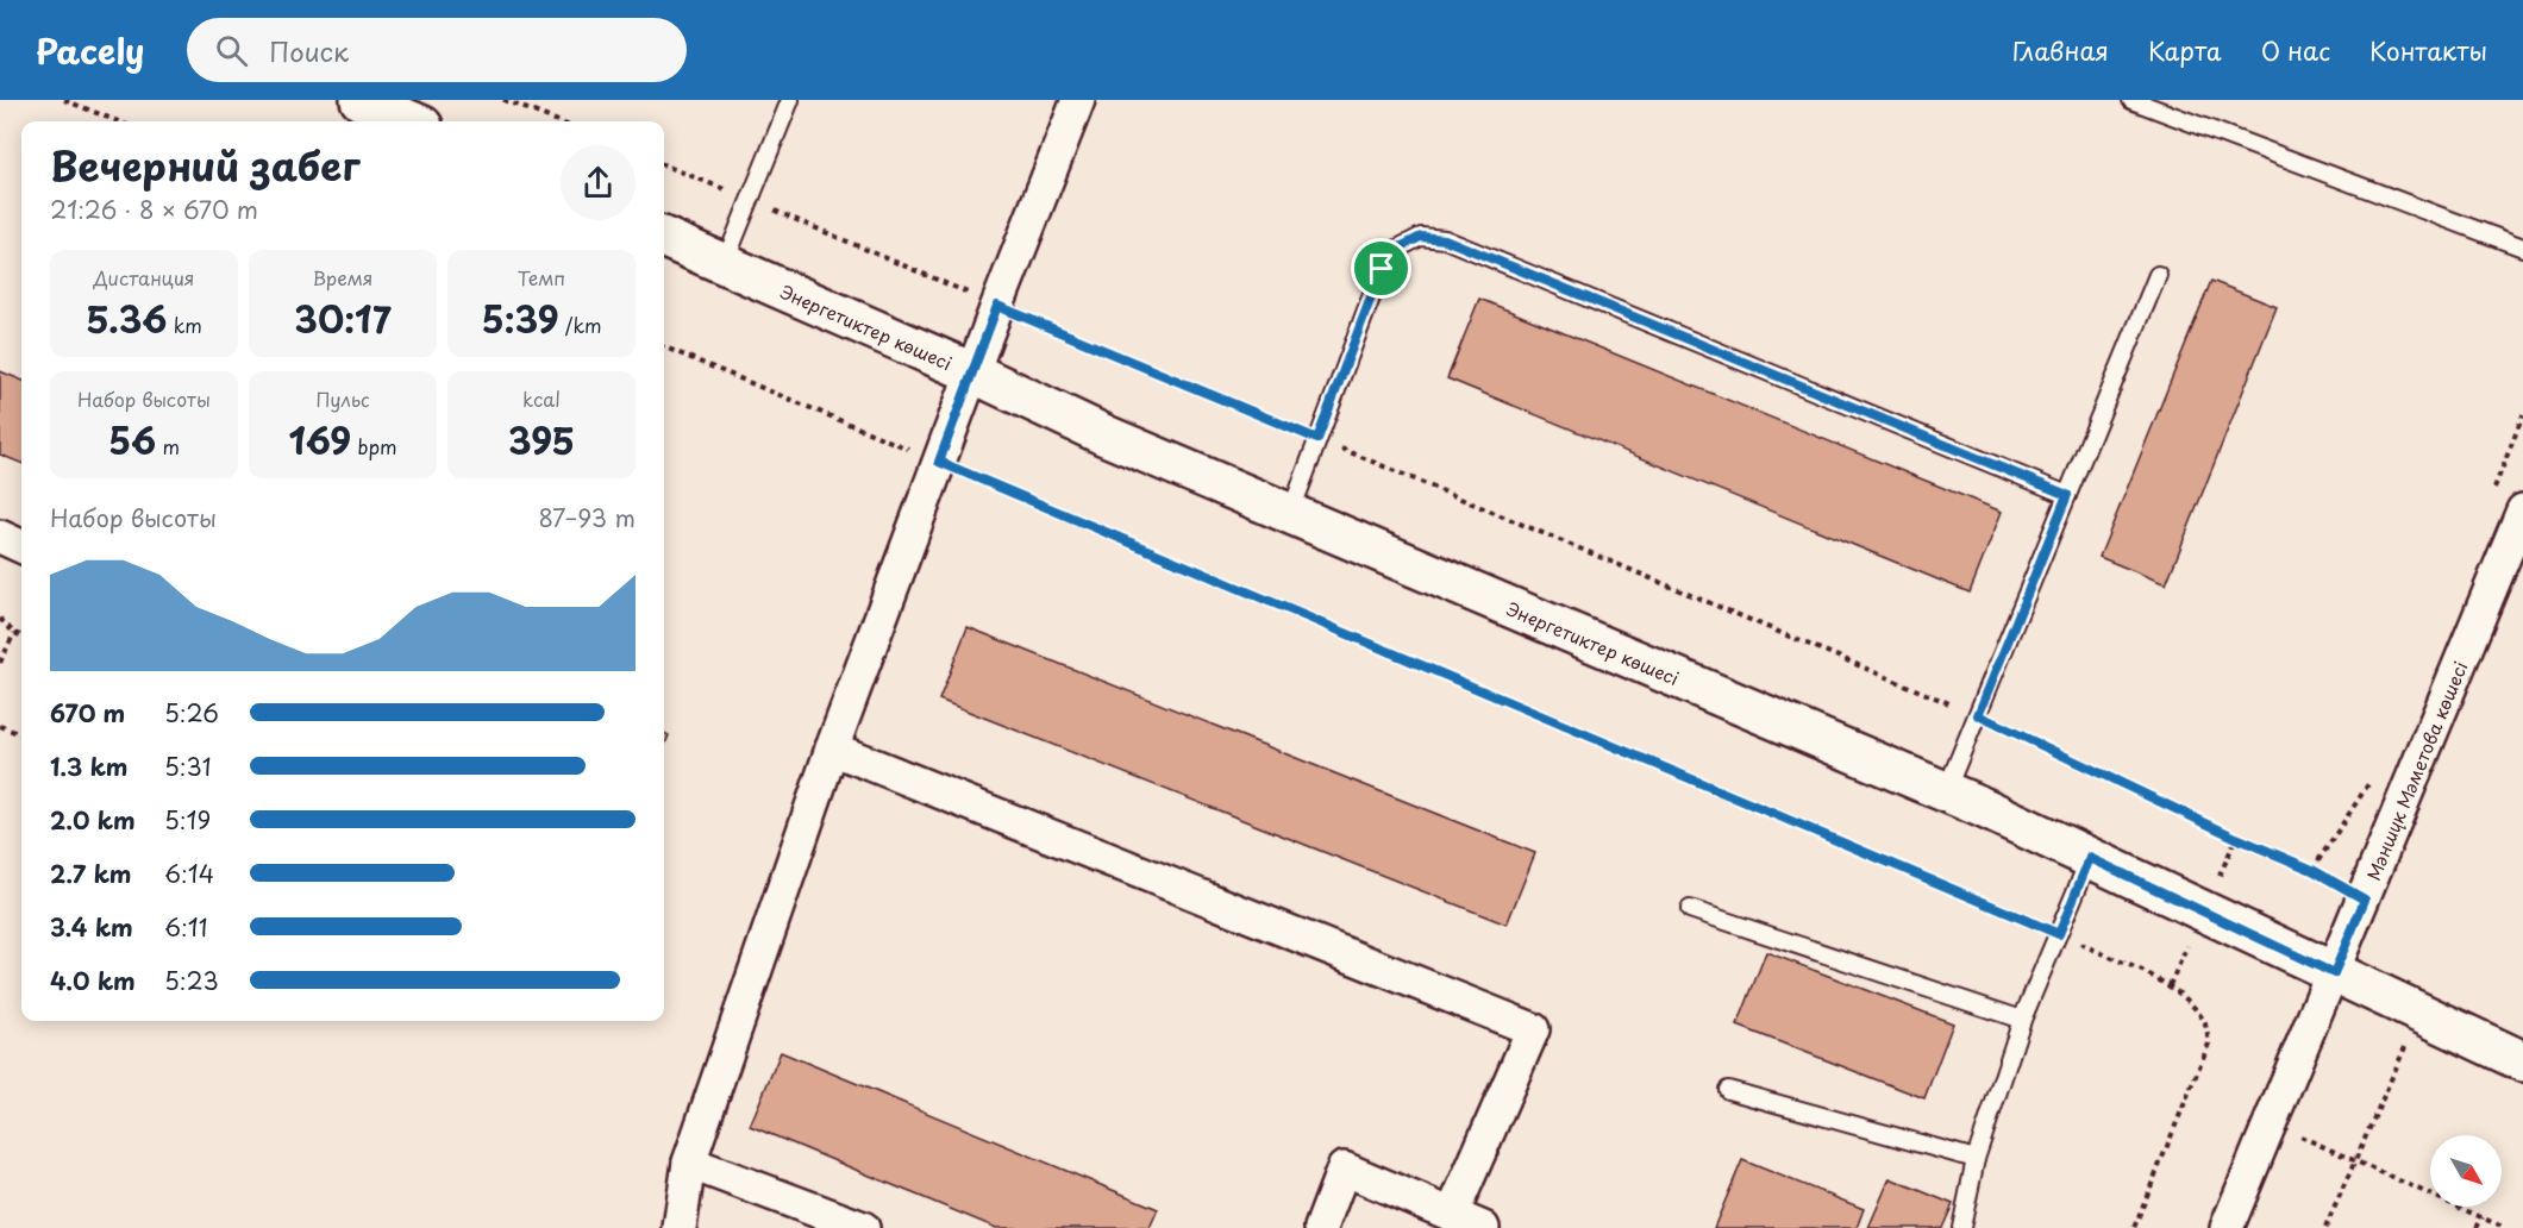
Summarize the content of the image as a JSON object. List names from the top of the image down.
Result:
{
  "streets": {
    "main road": ["Энергетиктер көшесі"],
    "street": ["Мәншүк Мәметова көшесі"]
  },
  "crossings": [
    ["Энергетиктер көшесі", "Мәншүк Мәметова көшесі"]
  ],
  "north": "bottom right",
  "page": {
    "header": "Pacely",
    "search": "Поиск",
    "nav": [
      "Главная",
      "Карта",
      "О нас",
      "Контакты"
    ],
    "heading": ["Вечерний забег", "21:26 · 8 × 670 m"],
    "stats": [
      ["Дистанция", "5.36 km"],
      ["Время", "30:17"],
      ["Темп", "5:39 /km"],
      ["Набор высоты", "56 m"],
      ["Пульс", "169 bpm"],
      ["kcal", "395"]
    ],
    "chart": ["Набор высоты", "87–93 m"],
    "list": [
      {
        "name": "670 m",
        "note": "5:26"
      },
      {
        "name": "1.3 km",
        "note": "5:31"
      },
      {
        "name": "2.0 km",
        "note": "5:19"
      },
      {
        "name": "2.7 km",
        "note": "6:14"
      },
      {
        "name": "3.4 km",
        "note": "6:11"
      },
      {
        "name": "4.0 km",
        "note": "5:23"
      }
    ]
  }
}
